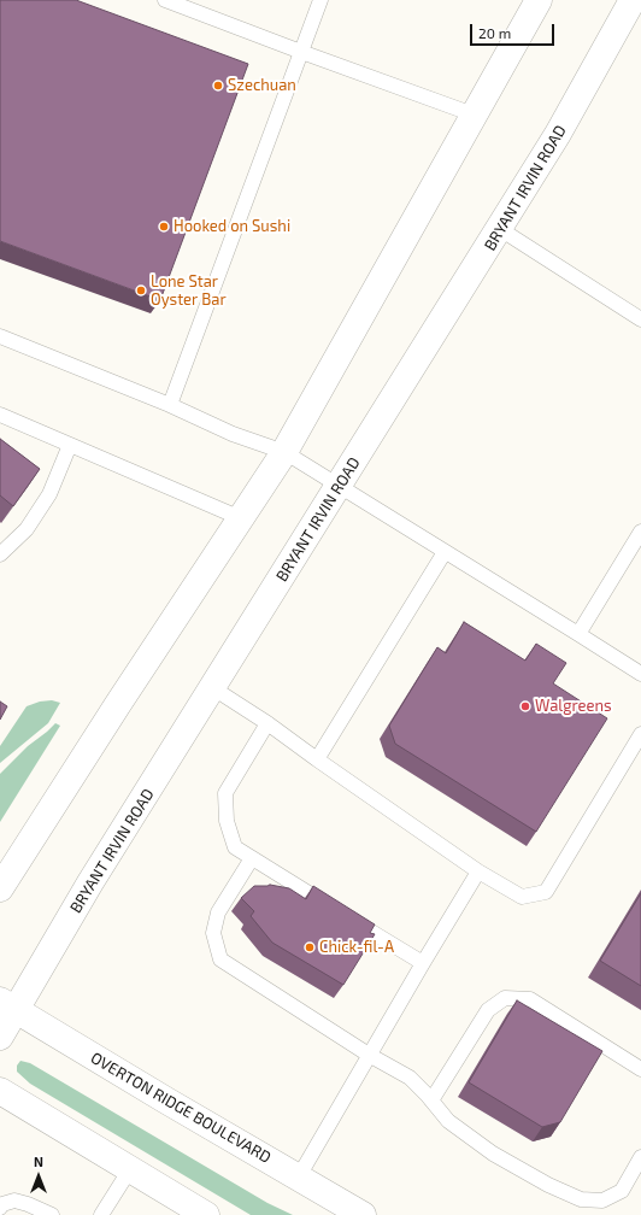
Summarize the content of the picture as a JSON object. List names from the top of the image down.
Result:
{
  "streets": {
    "main road": ["BRYANT IRVIN ROAD", "OVERTON RIDGE BOULEVARD"]
  },
  "crossings": [
    ["BRYANT IRVIN ROAD", "OVERTON RIDGE BOULEVARD"]
  ],
  "places": [
    "Szechuan",
    "Hooked on Sushi",
    "Lone Star Oyster Bar",
    "Walgreens",
    "Chick-fil-A"
  ],
  "scale_bar": "20 m",
  "north": "top"
}
